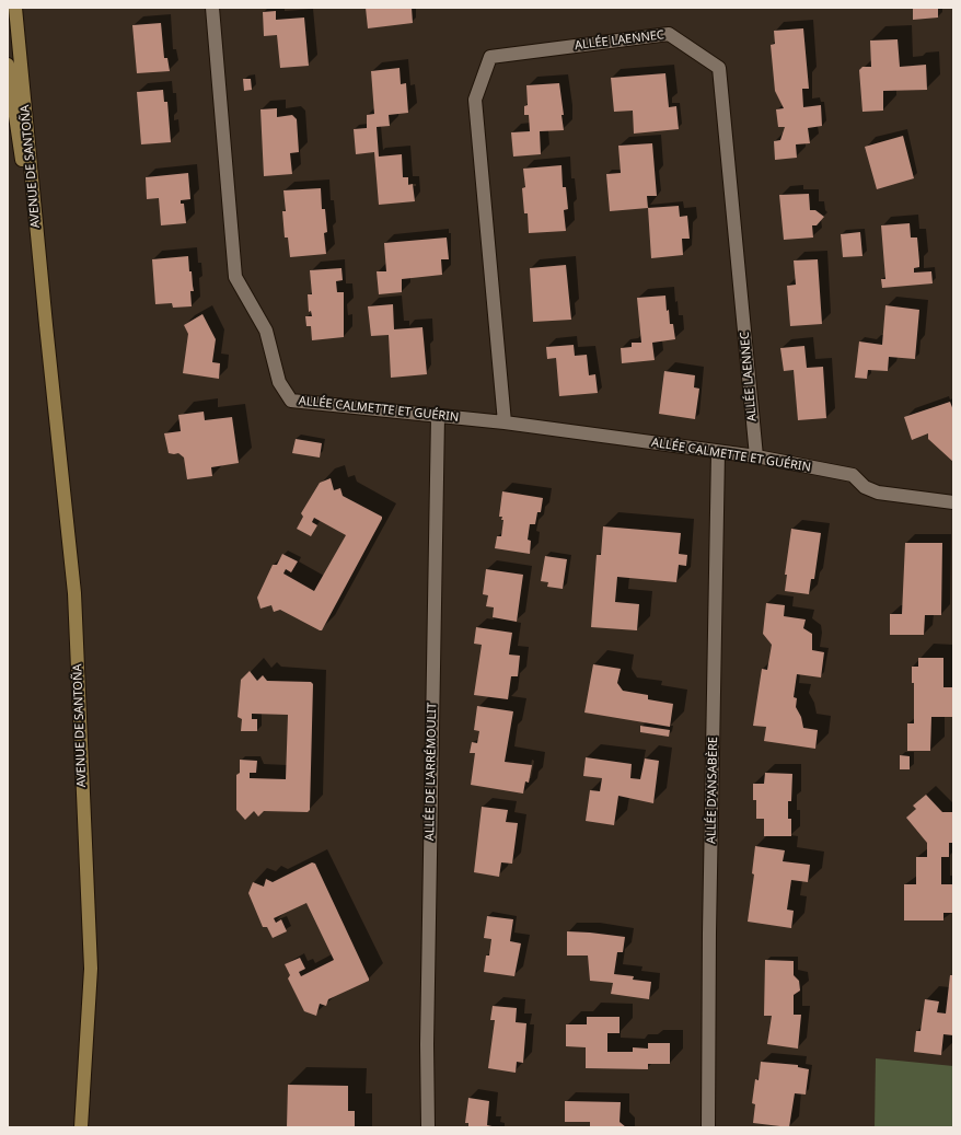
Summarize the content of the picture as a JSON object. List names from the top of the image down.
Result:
{
  "streets": {
    "main road": ["AVENUE DE SANTOÑA"],
    "street": [
      "ALLÉE LAENNEC",
      "ALLÉE CALMETTE ET GUÉRIN",
      "ALLÉE DE L'ARRÉMOULIT",
      "ALLÉE D'ANSABÈRE"
    ]
  },
  "crossings": [
    ["ALLÉE LAENNEC", "ALLÉE CALMETTE ET GUÉRIN"],
    ["ALLÉE CALMETTE ET GUÉRIN", "ALLÉE DE L'ARRÉMOULIT"],
    ["ALLÉE CALMETTE ET GUÉRIN", "ALLÉE D'ANSABÈRE"]
  ]
}
